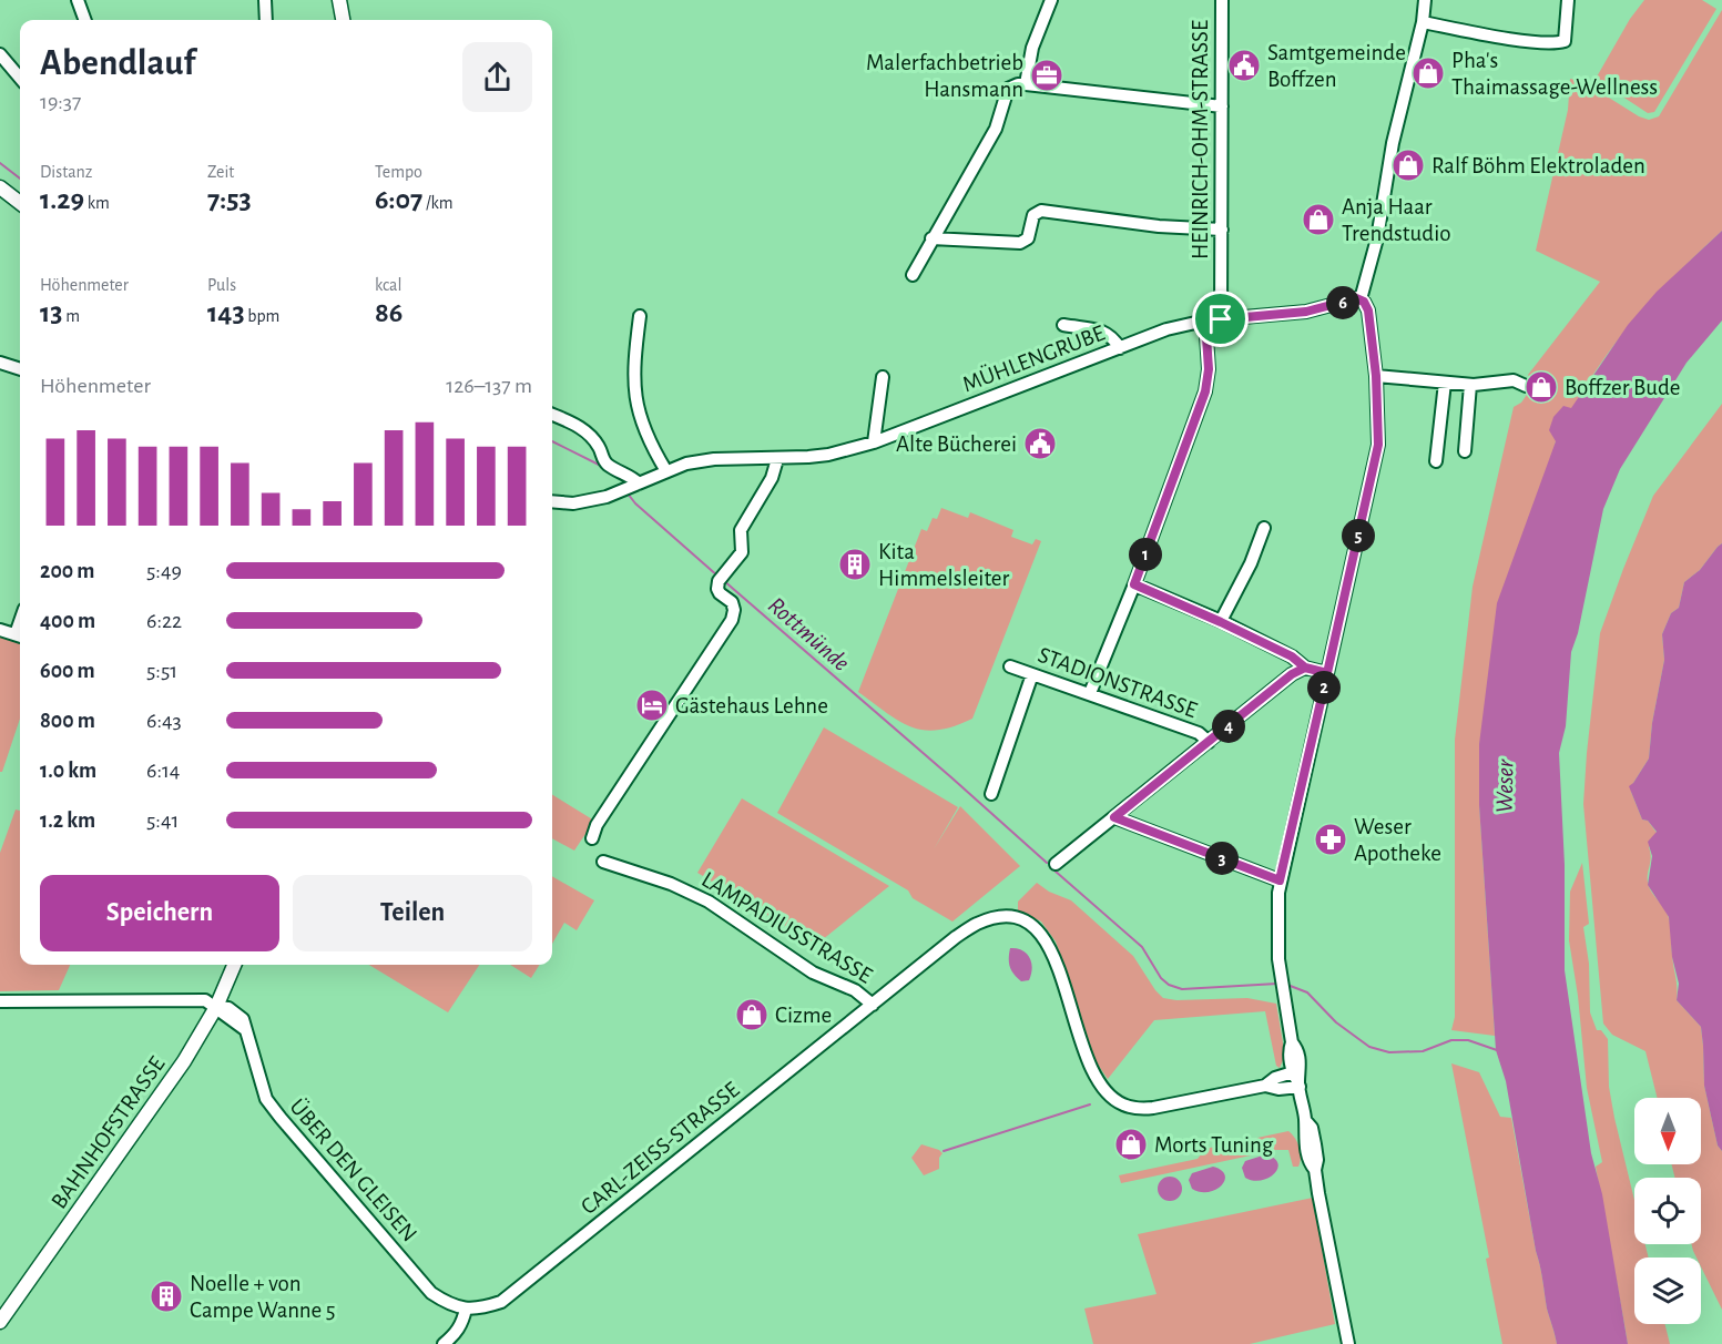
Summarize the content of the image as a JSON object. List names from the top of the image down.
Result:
{
  "streets": {
    "main road": ["BAHNHOFSTRASSE"],
    "street": [
      "HEINRICH-OHM-STRASSE",
      "MÜHLENGRUBE",
      "STADIONSTRASSE",
      "LAMPADIUSSTRASSE",
      "CARL-ZEISS-STRASSE",
      "ÜBER DEN GLEISEN"
    ]
  },
  "crossings": [
    ["HEINRICH-OHM-STRASSE", "MÜHLENGRUBE"],
    ["LAMPADIUSSTRASSE", "CARL-ZEISS-STRASSE"],
    ["BAHNHOFSTRASSE", "ÜBER DEN GLEISEN"],
    ["CARL-ZEISS-STRASSE", "ÜBER DEN GLEISEN"]
  ],
  "water": ["Rottmünde", "Weser"],
  "places": {
    "public building": ["Samtgemeinde Boffzen", "Alte Bücherei"],
    "shop": [
      "Pha's Thaimassage-Wellness",
      "Ralf Böhm Elektroladen",
      "Anja Haar Trendstudio",
      "Boffzer Bude",
      "Cizme",
      "Morts Tuning"
    ],
    "office": ["Malerfachbetrieb Hansmann"],
    "building": ["Kita Himmelsleiter", "Noelle + von Campe Wanne 5"],
    "hotel": ["Gästehaus Lehne"],
    "pharmacy": ["Weser Apotheke"]
  },
  "north": "bottom",
  "page": {
    "heading": ["Abendlauf", "19:37"],
    "stats": [
      ["Distanz", "1.29 km"],
      ["Zeit", "7:53"],
      ["Tempo", "6:07 /km"],
      ["Höhenmeter", "13 m"],
      ["Puls", "143 bpm"],
      ["kcal", "86"]
    ],
    "pins": [
      "6",
      "5",
      "1",
      "2",
      "4",
      "3"
    ],
    "chart": ["Höhenmeter", "126–137 m"],
    "list": [
      {
        "name": "200 m",
        "note": "5:49"
      },
      {
        "name": "400 m",
        "note": "6:22"
      },
      {
        "name": "600 m",
        "note": "5:51"
      },
      {
        "name": "800 m",
        "note": "6:43"
      },
      {
        "name": "1.0 km",
        "note": "6:14"
      },
      {
        "name": "1.2 km",
        "note": "5:41"
      }
    ],
    "buttons": ["Speichern", "Teilen"]
  }
}
